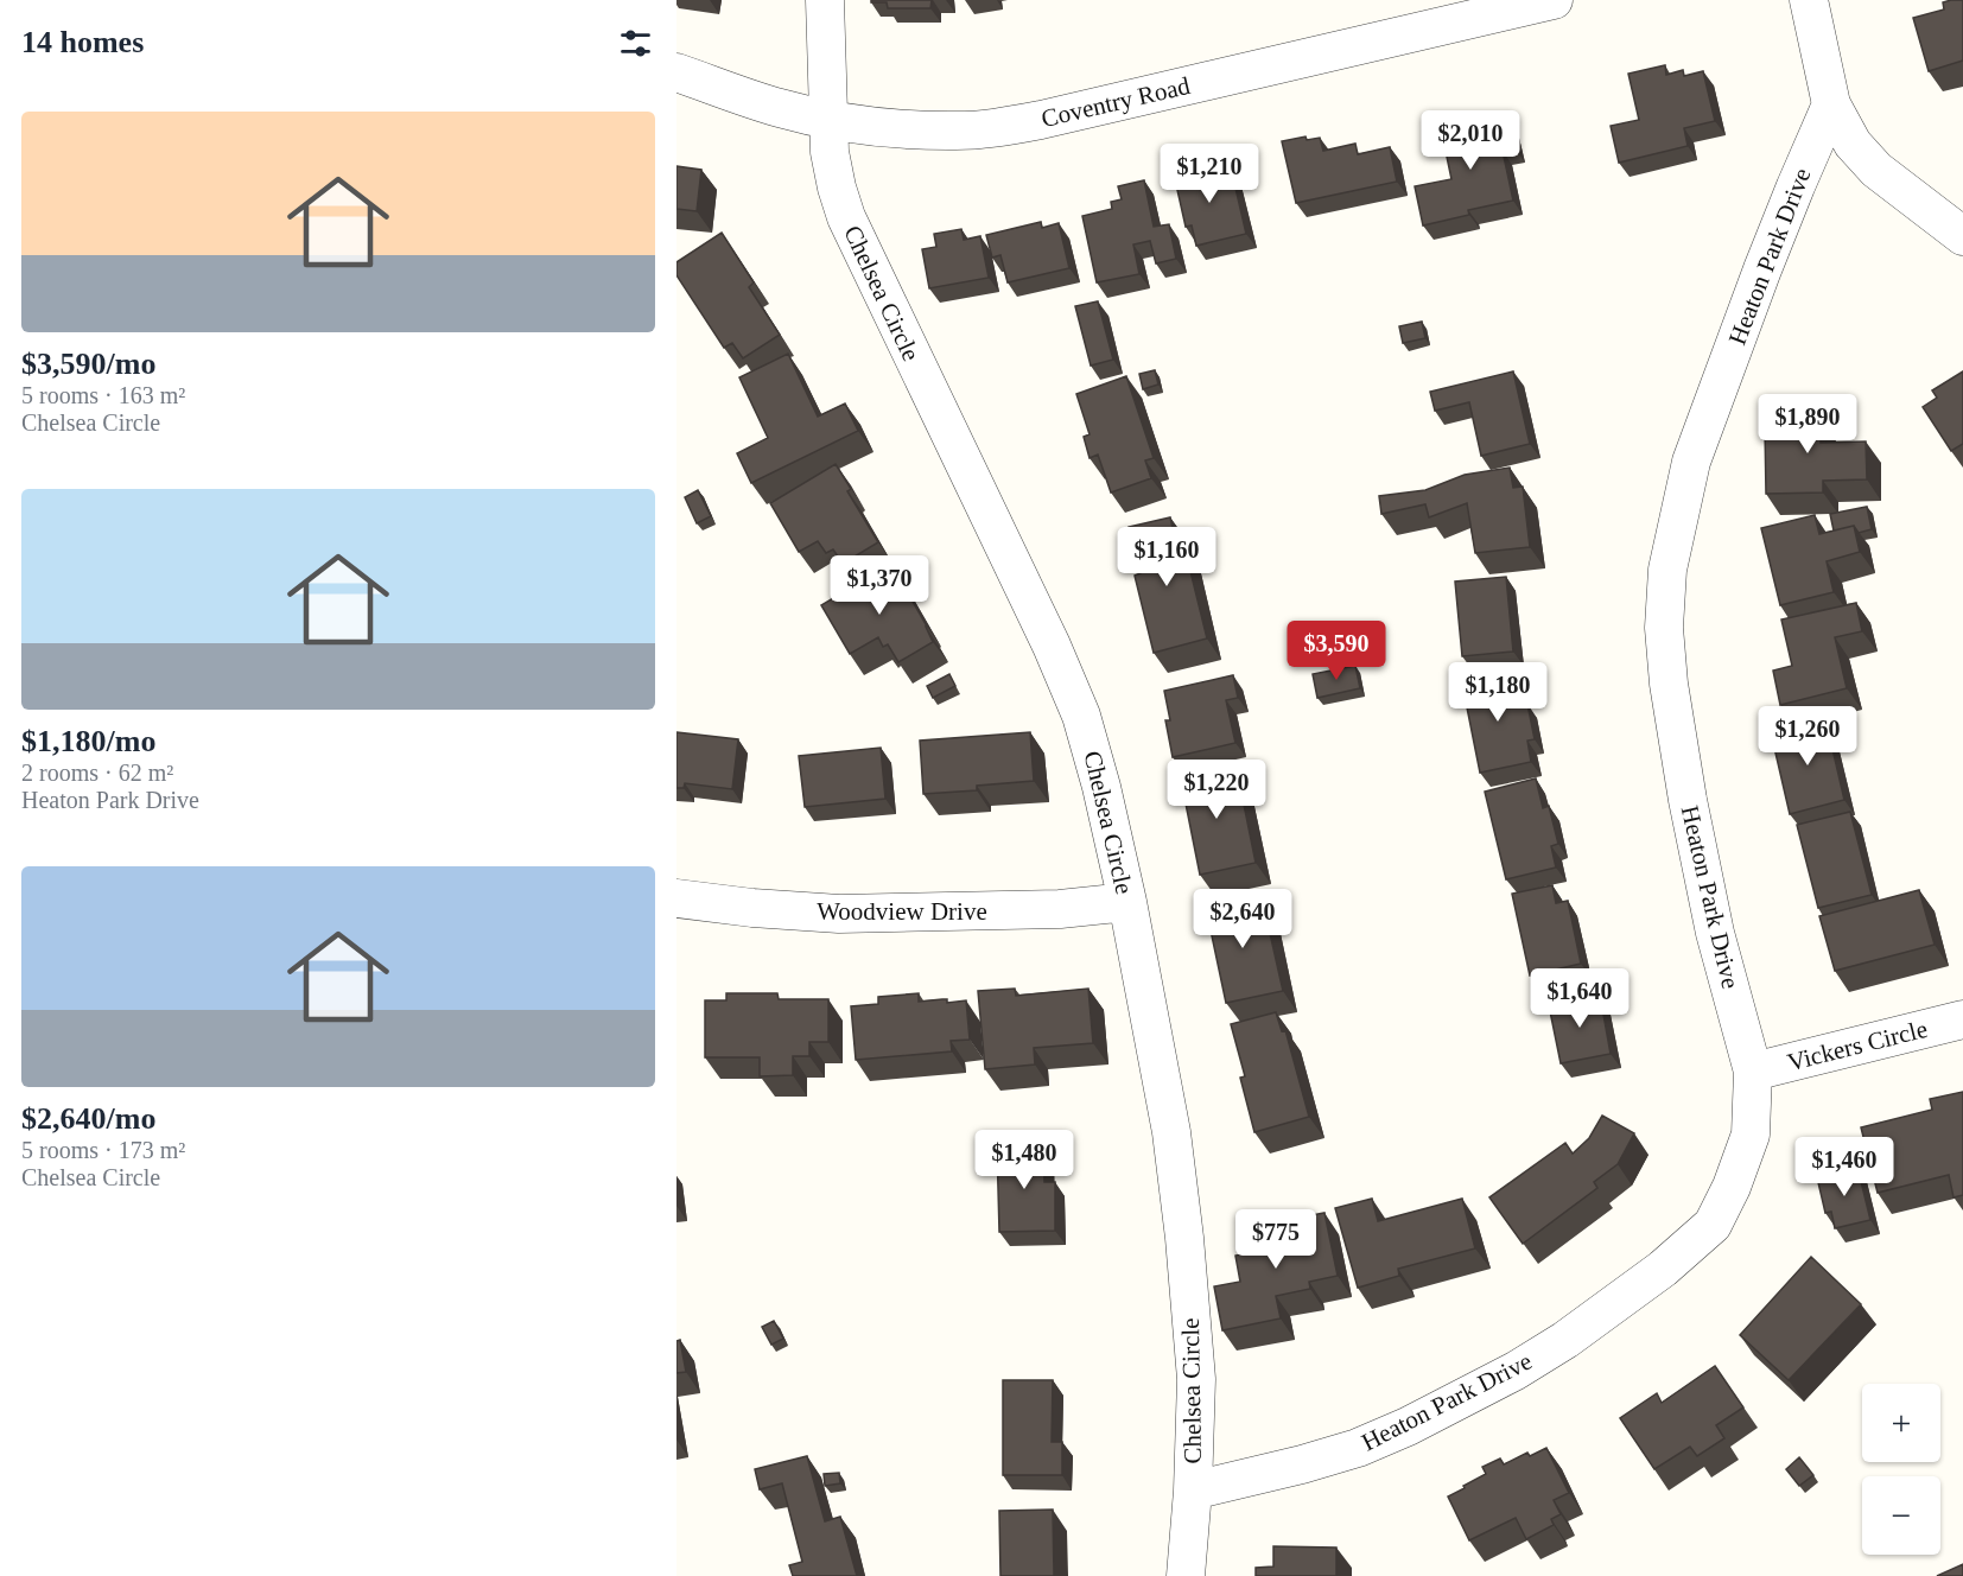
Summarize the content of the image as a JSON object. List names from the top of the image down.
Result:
{
  "streets": {
    "street": [
      "Coventry Road",
      "Heaton Park Drive",
      "Chelsea Circle",
      "Woodview Drive",
      "Vickers Circle"
    ]
  },
  "crossings": [
    ["Coventry Road", "Chelsea Circle"],
    ["Heaton Park Drive", "Chelsea Circle"],
    ["Heaton Park Drive", "Vickers Circle"],
    ["Chelsea Circle", "Woodview Drive"]
  ],
  "page": {
    "heading": "14 homes",
    "list": [
      {
        "name": "$3,590/mo",
        "note": "5 rooms · 163 m² · Chelsea Circle"
      },
      {
        "name": "$1,180/mo",
        "note": "2 rooms · 62 m² · Heaton Park Drive"
      },
      {
        "name": "$2,640/mo",
        "note": "5 rooms · 173 m² · Chelsea Circle"
      }
    ],
    "price": [
      "$2,010",
      "$1,210",
      "$1,890",
      "$1,160",
      "$1,370",
      "$3,590",
      "$1,180",
      "$1,260",
      "$1,220",
      "$2,640",
      "$1,640",
      "$1,480",
      "$1,460",
      "$775"
    ],
    "map_buttons": ["+", "−"]
  }
}
